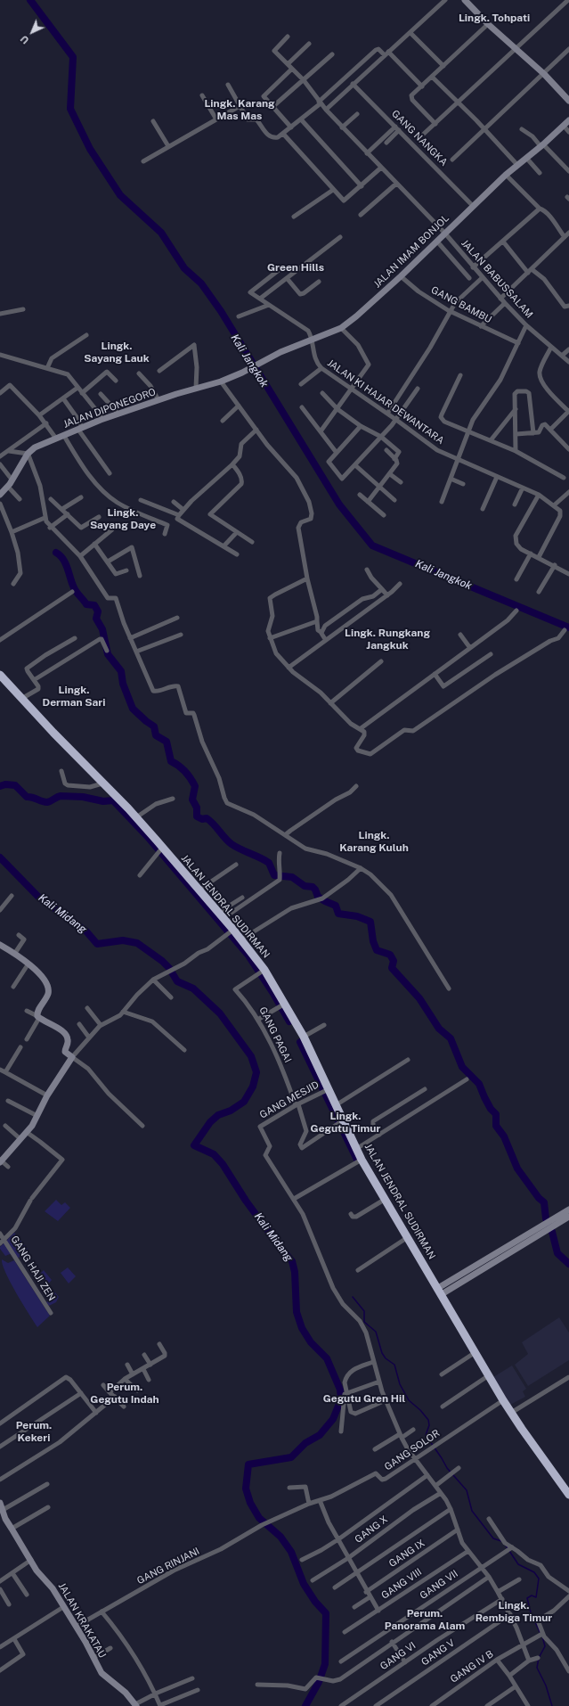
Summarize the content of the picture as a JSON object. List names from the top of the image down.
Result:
{
  "streets": {
    "highway": ["JALAN JENDRAL SUDIRMAN"],
    "main road": ["JALAN IMAM BONJOL", "JALAN DIPONEGORO", "JALAN KRAKATAU"],
    "street": [
      "GANG NANGKA",
      "JALAN BABUSSALAM",
      "GANG BAMBU",
      "JALAN KI HAJAR DEWANTARA",
      "GANG PAGAI",
      "GANG MESJID",
      "GANG HAJI ZEN",
      "GANG SOLOR",
      "GANG X",
      "GANG IX",
      "GANG RINJANI",
      "GANG VIII",
      "GANG VII",
      "GANG V",
      "GANG VI",
      "GANG IV B"
    ]
  },
  "crossings": [
    ["GANG NANGKA", "JALAN IMAM BONJOL"],
    ["JALAN IMAM BONJOL", "JALAN BABUSSALAM"],
    ["JALAN IMAM BONJOL", "GANG BAMBU"],
    ["JALAN IMAM BONJOL", "JALAN KI HAJAR DEWANTARA"],
    ["JALAN IMAM BONJOL", "JALAN DIPONEGORO"],
    ["JALAN JENDRAL SUDIRMAN", "GANG PAGAI"],
    ["JALAN JENDRAL SUDIRMAN", "GANG MESJID"],
    ["JALAN JENDRAL SUDIRMAN", "GANG SOLOR"],
    ["GANG PAGAI", "GANG MESJID"],
    ["GANG SOLOR", "GANG RINJANI"],
    ["GANG RINJANI", "JALAN KRAKATAU"]
  ],
  "districts": [
    "Lingk. Tohpati",
    "Lingk. Karang Mas Mas",
    "Green Hills",
    "Lingk. Sayang Lauk",
    "Lingk. Sayang Daye",
    "Lingk. Rungkang Jangkuk",
    "Lingk. Derman Sari",
    "Lingk. Karang Kuluh",
    "Lingk. Gegutu Timur",
    "Perum. Gegutu Indah",
    "Gegutu Gren Hil",
    "Perum. Kekeri",
    "Lingk. Rembiga Timur",
    "Perum. Panorama Alam"
  ],
  "water": ["Kali Jangkok", "Kali Midang"],
  "north": "bottom left"
}
